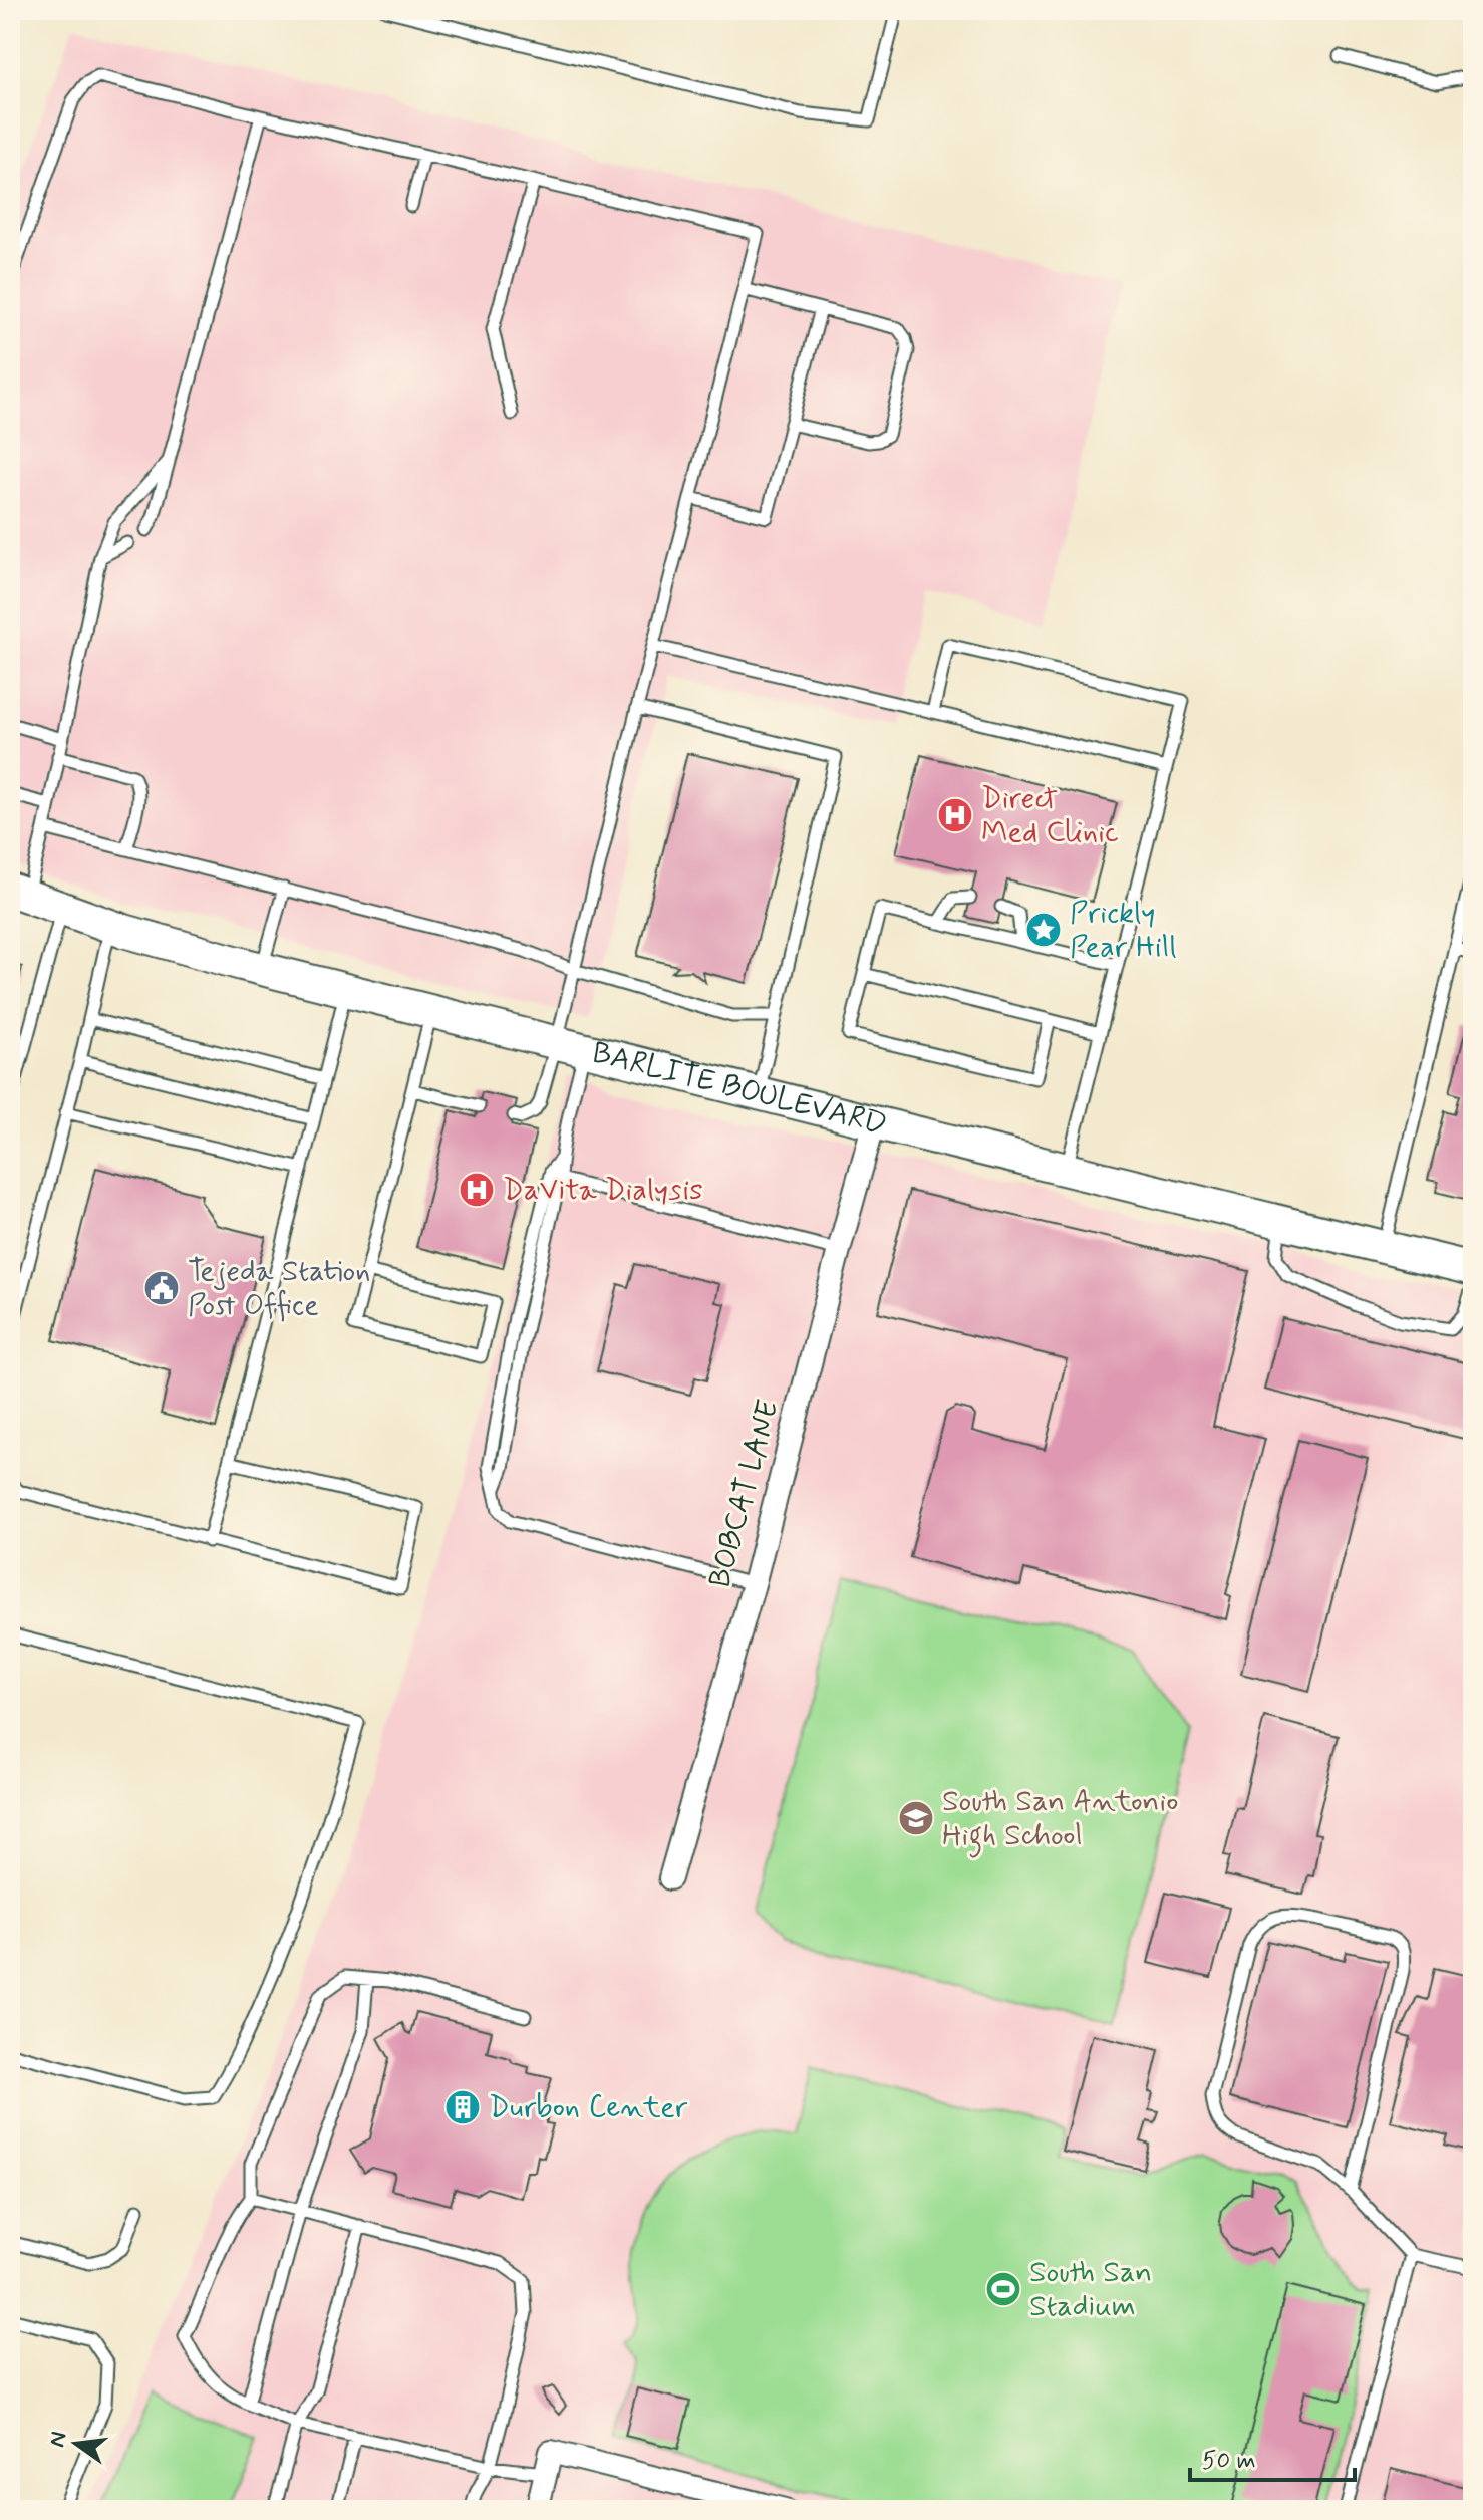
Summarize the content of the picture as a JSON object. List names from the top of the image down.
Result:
{
  "streets": {
    "street": ["BARLITE BOULEVARD", "BOBCAT LANE"]
  },
  "crossings": [
    ["BARLITE BOULEVARD", "BOBCAT LANE"]
  ],
  "places": {
    "hospital": ["Direct Med Clinic", "DaVita Dialysis"],
    "place": ["Prickly Pear Hill"],
    "public building": ["Tejeda Station Post Office"],
    "school or university": ["South San Antonio High School"],
    "building": ["Durbon Center"],
    "sports": ["South San Stadium"]
  },
  "scale_bar": "50 m",
  "north": "left"
}
